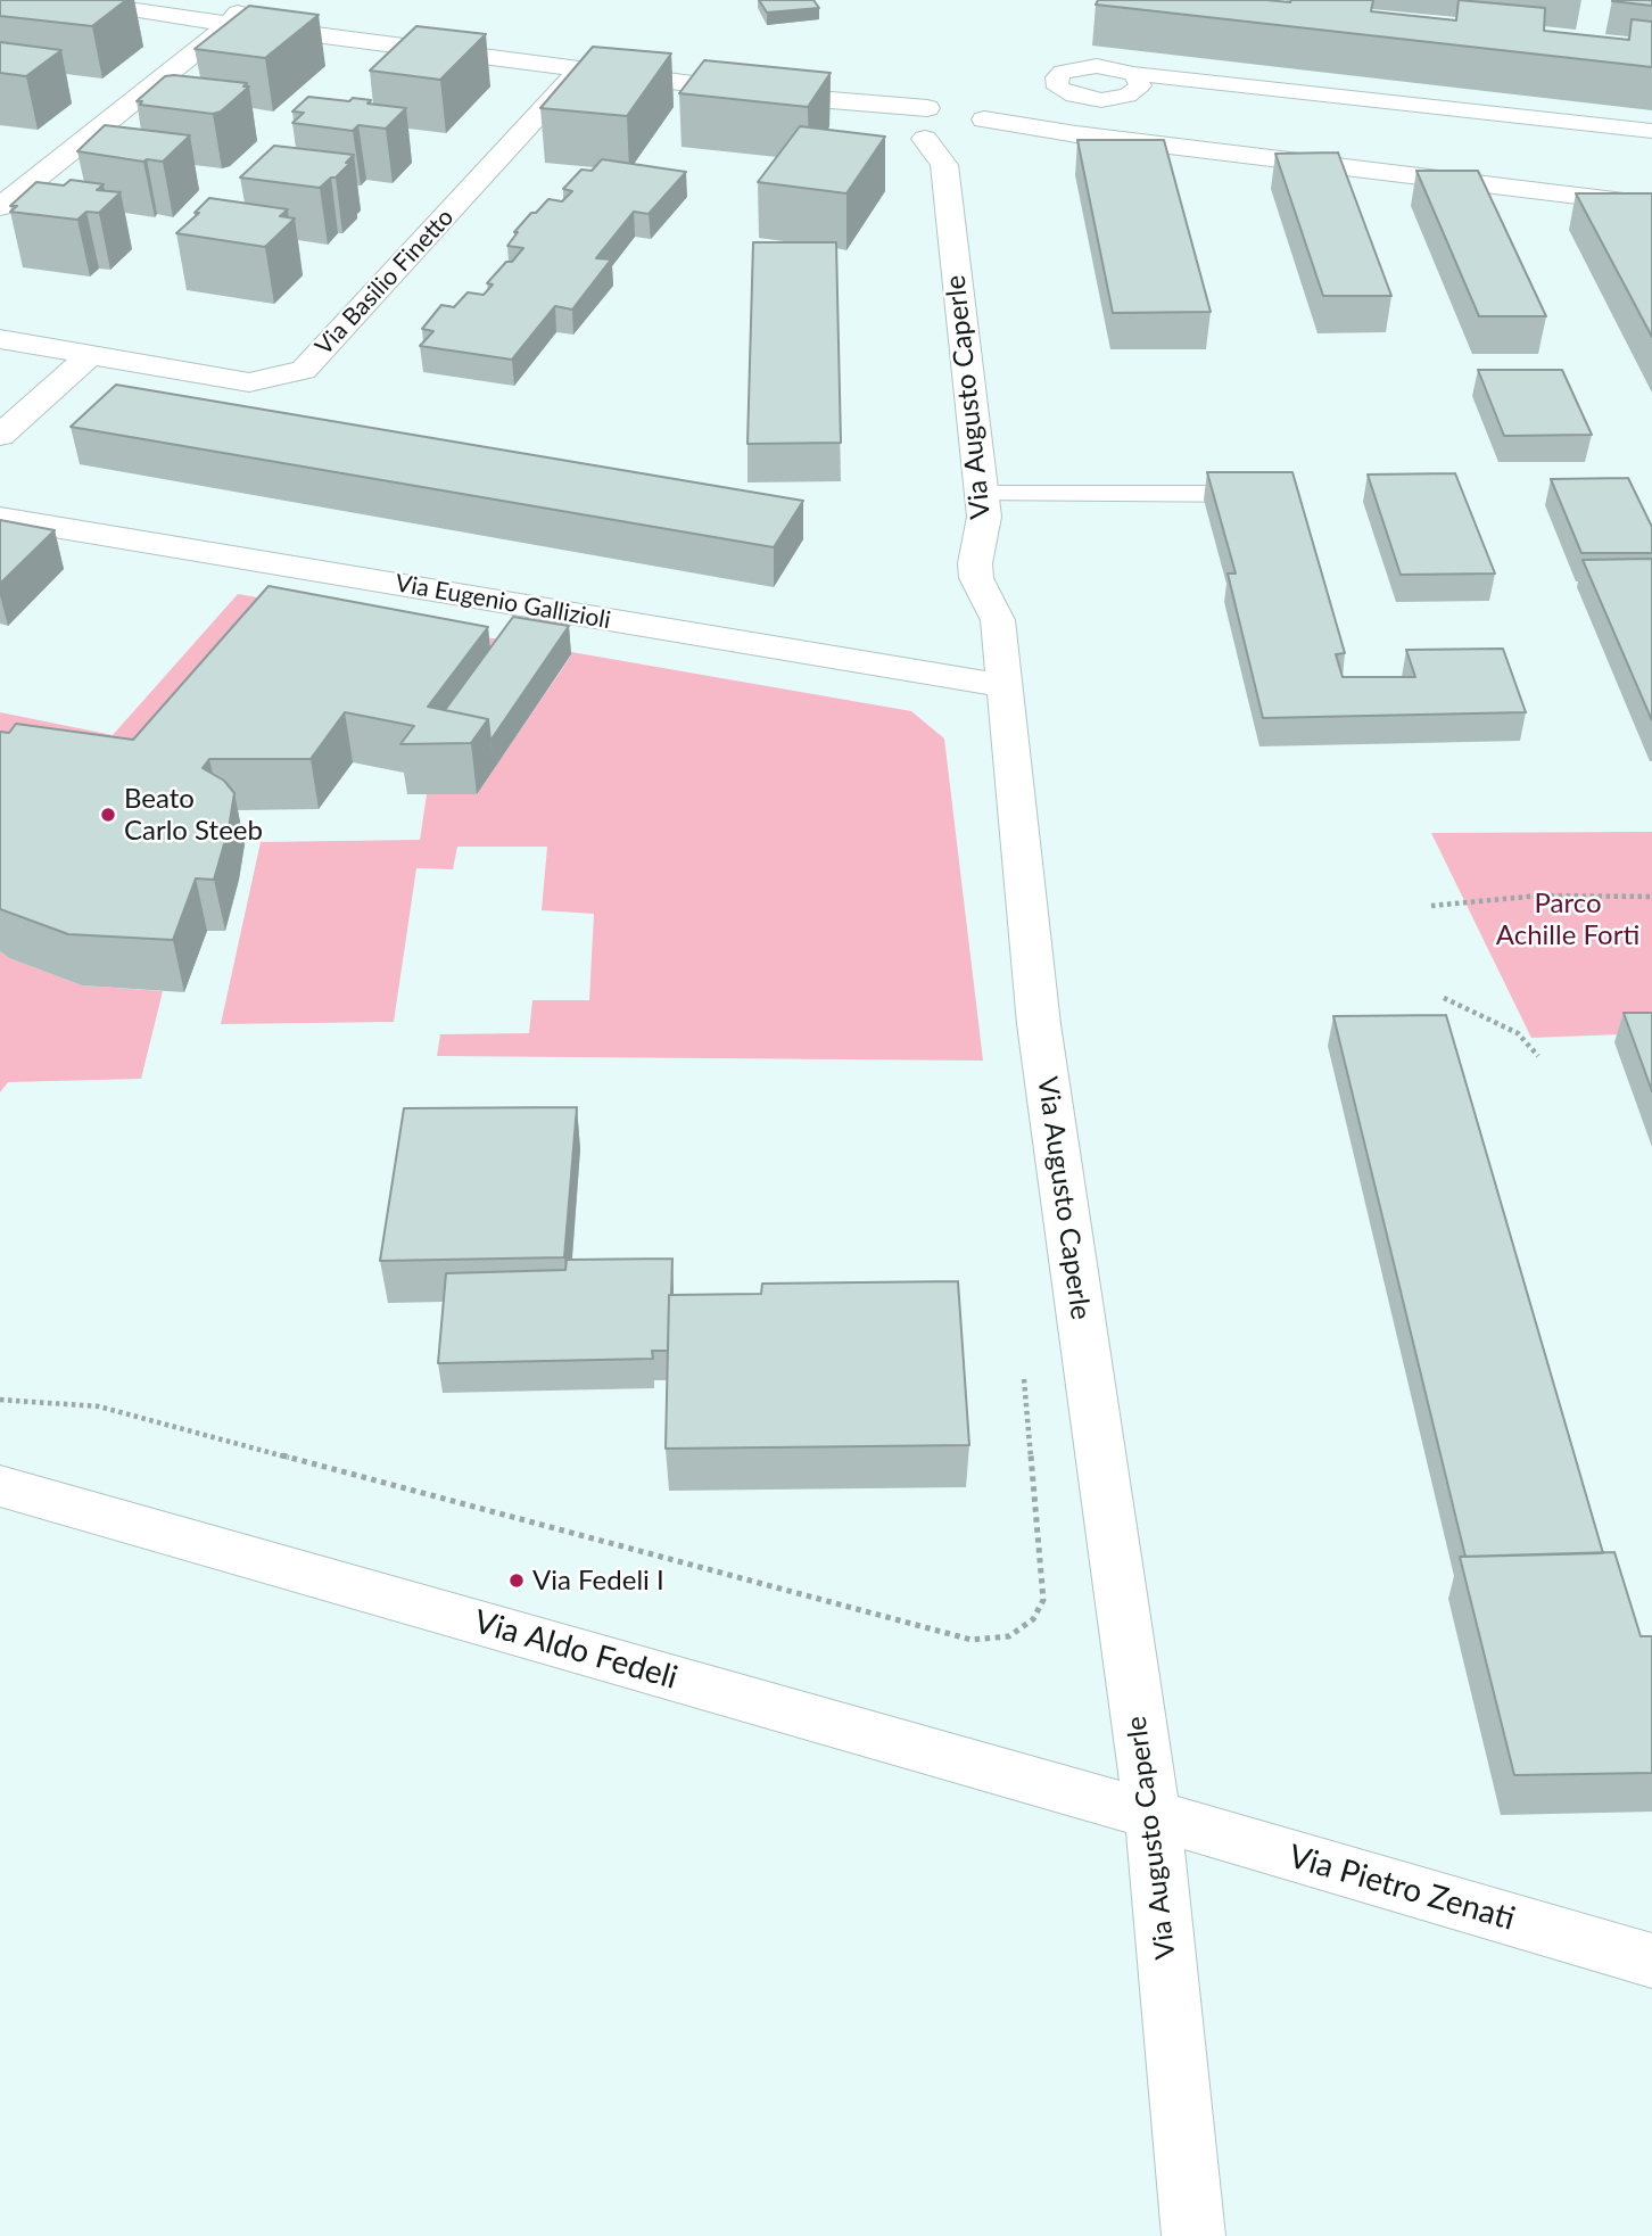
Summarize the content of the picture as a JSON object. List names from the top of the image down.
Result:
{
  "streets": {
    "street": [
      "Via Basilio Finetto",
      "Via Augusto Caperle",
      "Via Eugenio Gallizioli",
      "Via Aldo Fedeli",
      "Via Pietro Zenati"
    ]
  },
  "crossings": [
    ["Via Augusto Caperle", "Via Eugenio Gallizioli"],
    ["Via Augusto Caperle", "Via Aldo Fedeli"],
    ["Via Augusto Caperle", "Via Pietro Zenati"],
    ["Via Aldo Fedeli", "Via Pietro Zenati"]
  ],
  "parks": ["Parco Achille Forti"],
  "places": ["Beato Carlo Steeb", "Via Fedeli I"]
}
